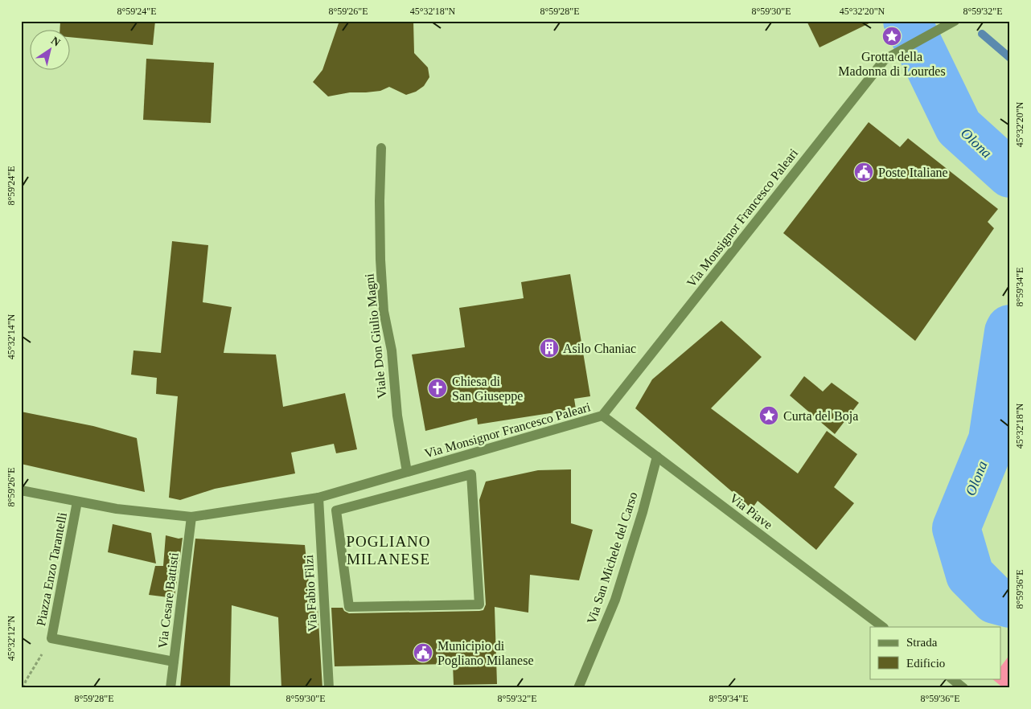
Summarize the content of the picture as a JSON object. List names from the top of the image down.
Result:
{
  "streets": {
    "street": [
      "Via Monsignor Francesco Paleari",
      "Viale Don Giulio Magni",
      "Via Piave",
      "Via San Michele del Carso",
      "Piazza Enzo Tarantelli",
      "Via Fabio Filzi",
      "Via Cesare Battisti"
    ]
  },
  "crossings": [
    ["Via Monsignor Francesco Paleari", "Viale Don Giulio Magni"],
    ["Via Monsignor Francesco Paleari", "Via Piave"],
    ["Via Monsignor Francesco Paleari", "Piazza Enzo Tarantelli"],
    ["Via Monsignor Francesco Paleari", "Via Fabio Filzi"],
    ["Via Monsignor Francesco Paleari", "Via Cesare Battisti"],
    ["Via Piave", "Via San Michele del Carso"],
    ["Piazza Enzo Tarantelli", "Via Cesare Battisti"]
  ],
  "districts": ["POGLIANO MILANESE"],
  "water": ["Olona"],
  "places": {
    "place": ["Grotta della Madonna di Lourdes", "Curta del Boja"],
    "public building": ["Poste Italiane", "Municipio di Pogliano Milanese"],
    "building": ["Asilo Chaniac"],
    "church": ["Chiesa di San Giuseppe"]
  },
  "legend": ["Strada", "Edificio"],
  "north": "top right",
  "coordinates": [
    "8°59'24\"E",
    "8°59'26\"E",
    "45°32'18\"N",
    "8°59'28\"E",
    "8°59'30\"E",
    "45°32'20\"N",
    "8°59'32\"E",
    "8°59'34\"E",
    "45°32'14\"N",
    "8°59'36\"E",
    "45°32'12\"N"
  ]
}
